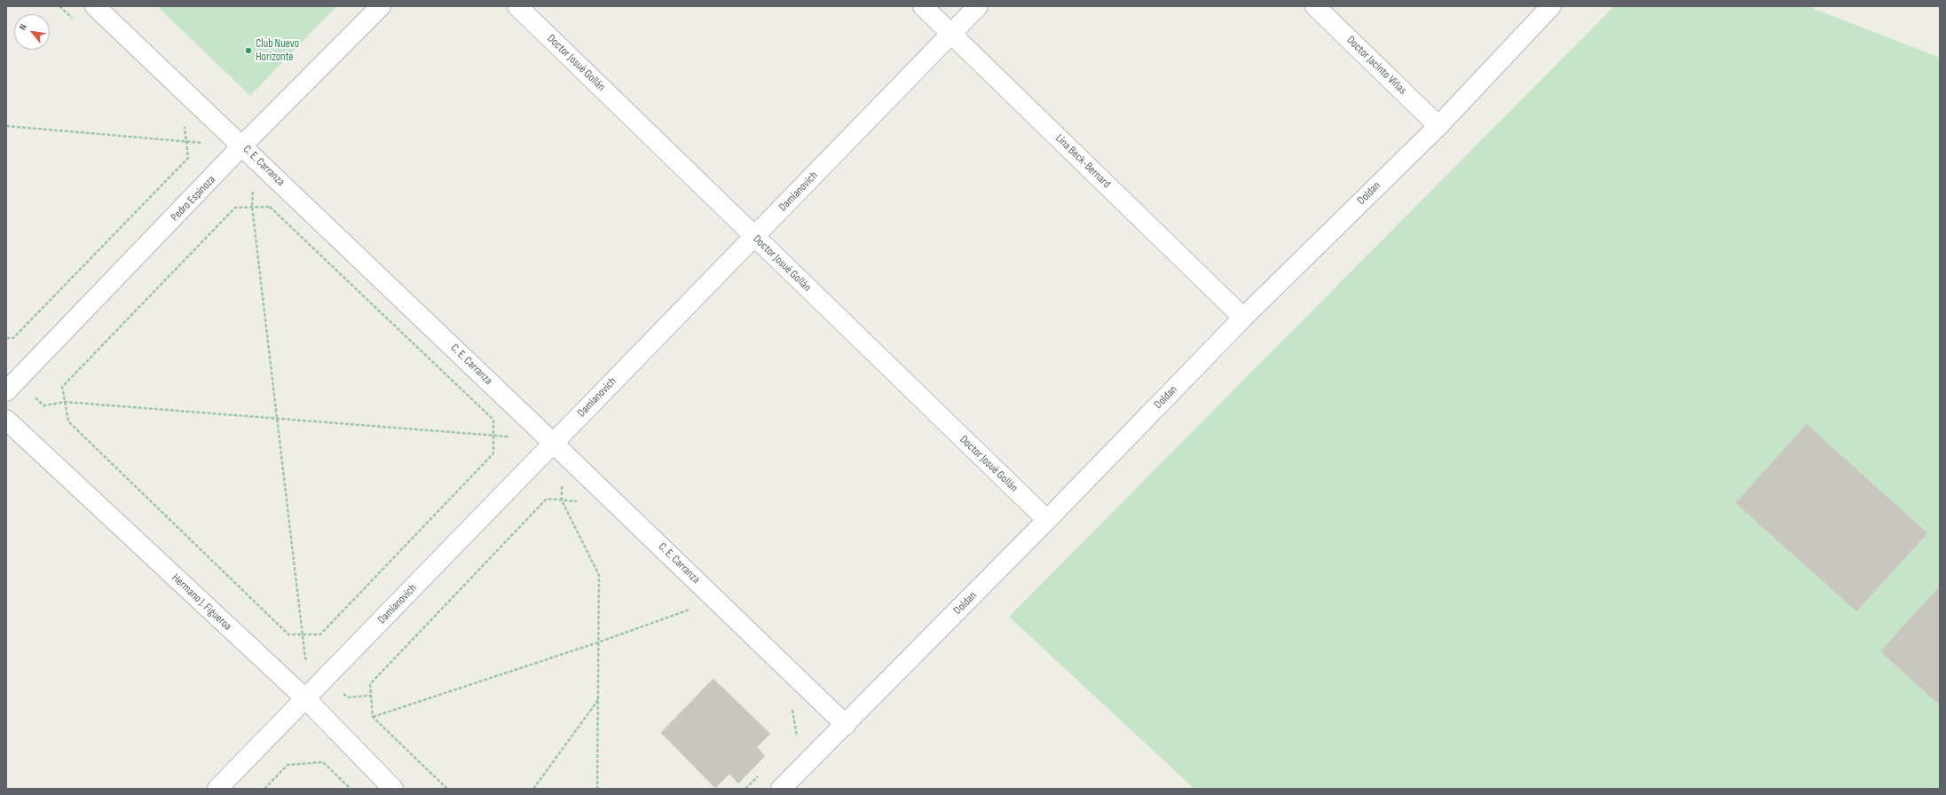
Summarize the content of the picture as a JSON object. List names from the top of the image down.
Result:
{
  "streets": {
    "street": [
      "Doctor Josué Gollán",
      "Doctor Jacinto Viñas",
      "Lina Beck-Bernard",
      "C. E. Carranza",
      "Damianovich",
      "Doldan",
      "Pedro Espinoza",
      "Hermano J. Figueroa"
    ]
  },
  "crossings": [
    ["Doctor Josué Gollán", "Damianovich"],
    ["Doctor Josué Gollán", "Doldan"],
    ["Doctor Jacinto Viñas", "Doldan"],
    ["Lina Beck-Bernard", "Damianovich"],
    ["Lina Beck-Bernard", "Doldan"],
    ["C. E. Carranza", "Damianovich"],
    ["C. E. Carranza", "Doldan"],
    ["C. E. Carranza", "Pedro Espinoza"],
    ["Damianovich", "Hermano J. Figueroa"]
  ],
  "places": ["Club Nuevo Horizonte"],
  "north": "top left"
}
